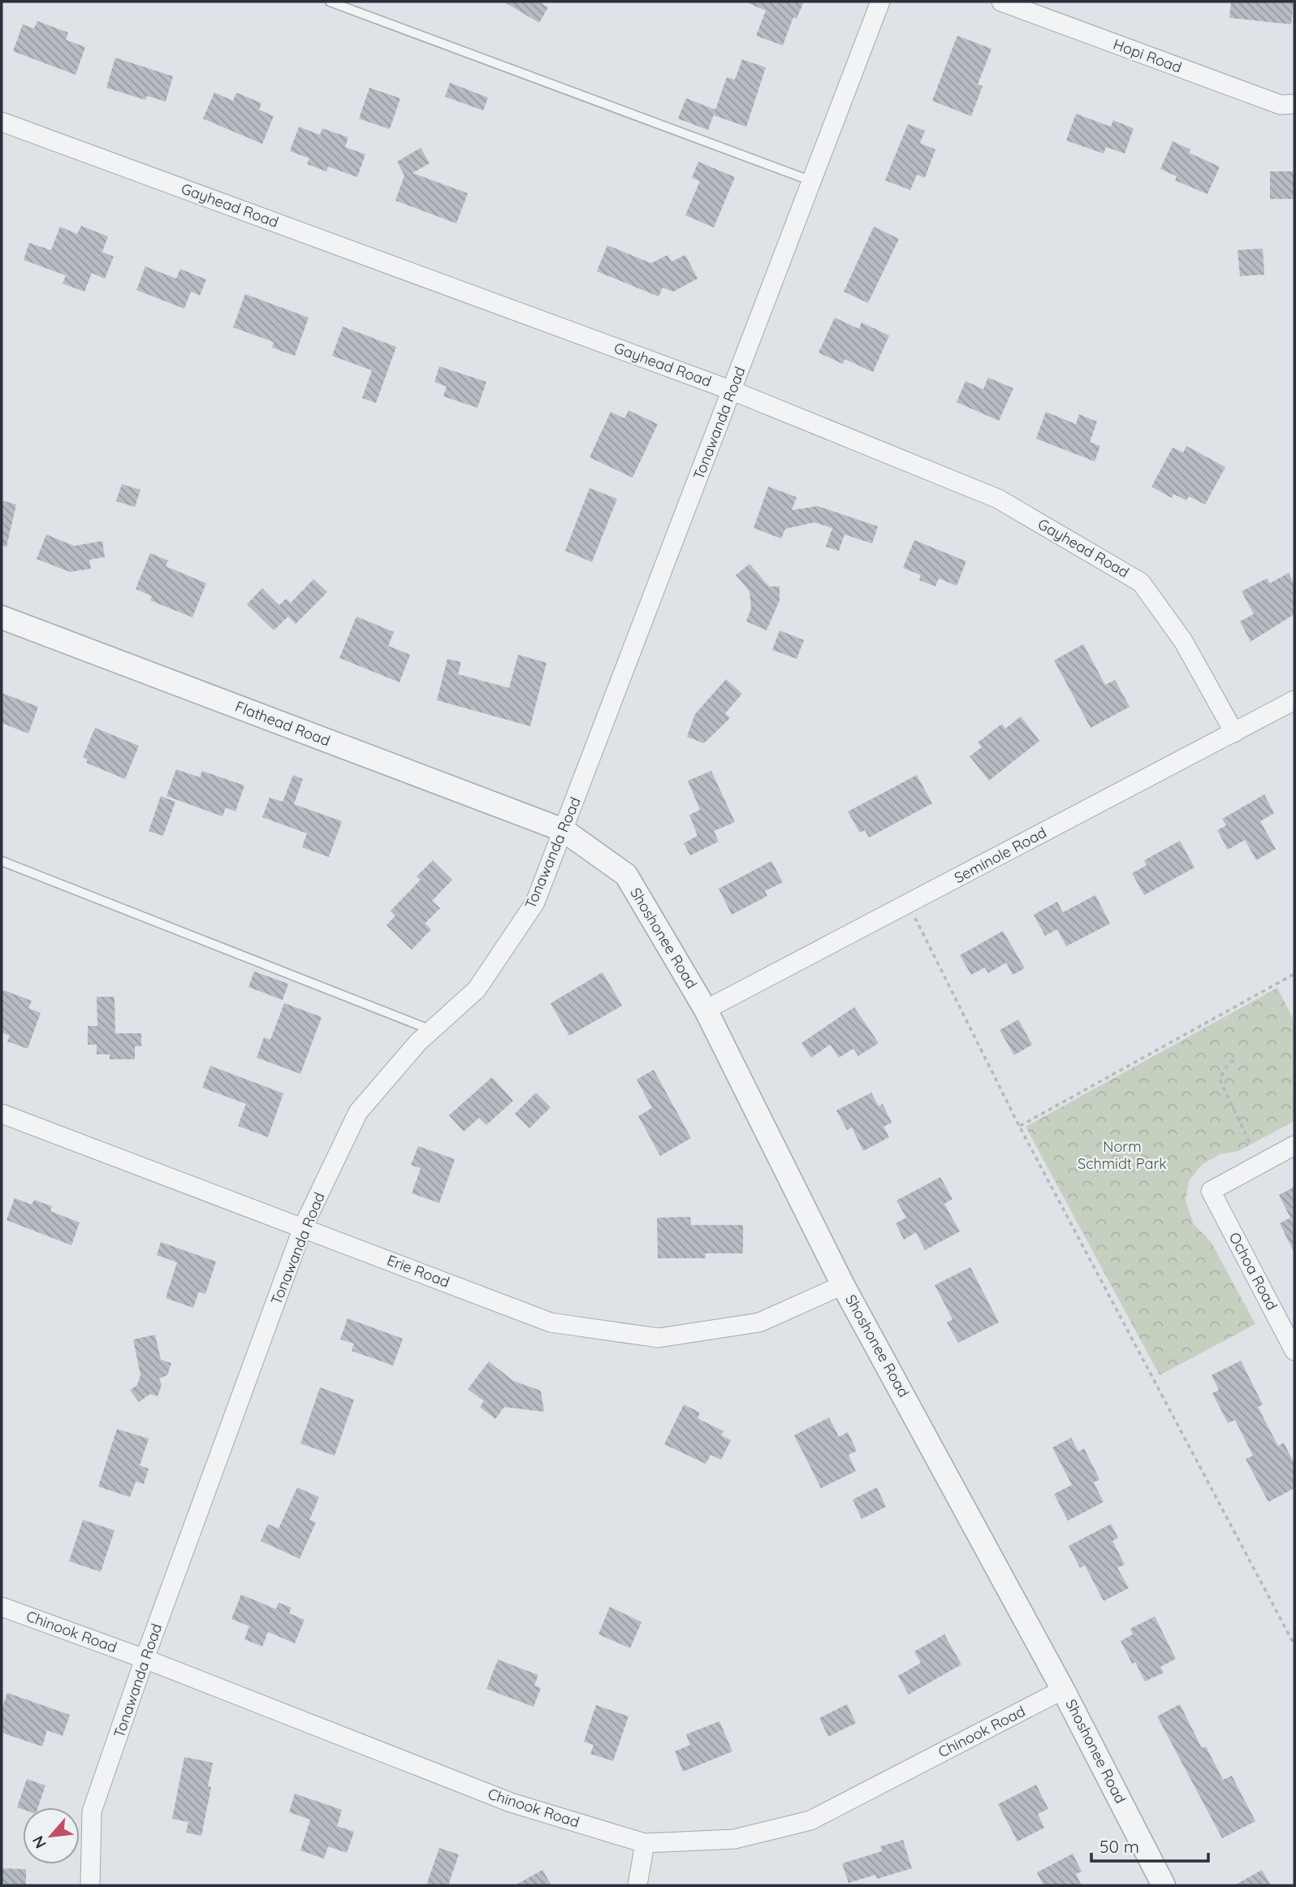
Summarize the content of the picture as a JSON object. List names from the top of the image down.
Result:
{
  "streets": {
    "street": [
      "Hopi Road",
      "Gayhead Road",
      "Tonawanda Road",
      "Flathead Road",
      "Seminole Road",
      "Shoshonee Road",
      "Erie Road",
      "Ochoa Road",
      "Chinook Road"
    ]
  },
  "crossings": [
    ["Gayhead Road", "Tonawanda Road"],
    ["Gayhead Road", "Seminole Road"],
    ["Tonawanda Road", "Flathead Road"],
    ["Tonawanda Road", "Shoshonee Road"],
    ["Tonawanda Road", "Erie Road"],
    ["Tonawanda Road", "Chinook Road"],
    ["Flathead Road", "Shoshonee Road"],
    ["Seminole Road", "Shoshonee Road"],
    ["Shoshonee Road", "Erie Road"],
    ["Shoshonee Road", "Chinook Road"]
  ],
  "parks": ["Norm Schmidt Park"],
  "scale_bar": "50 m",
  "north": "bottom left"
}
